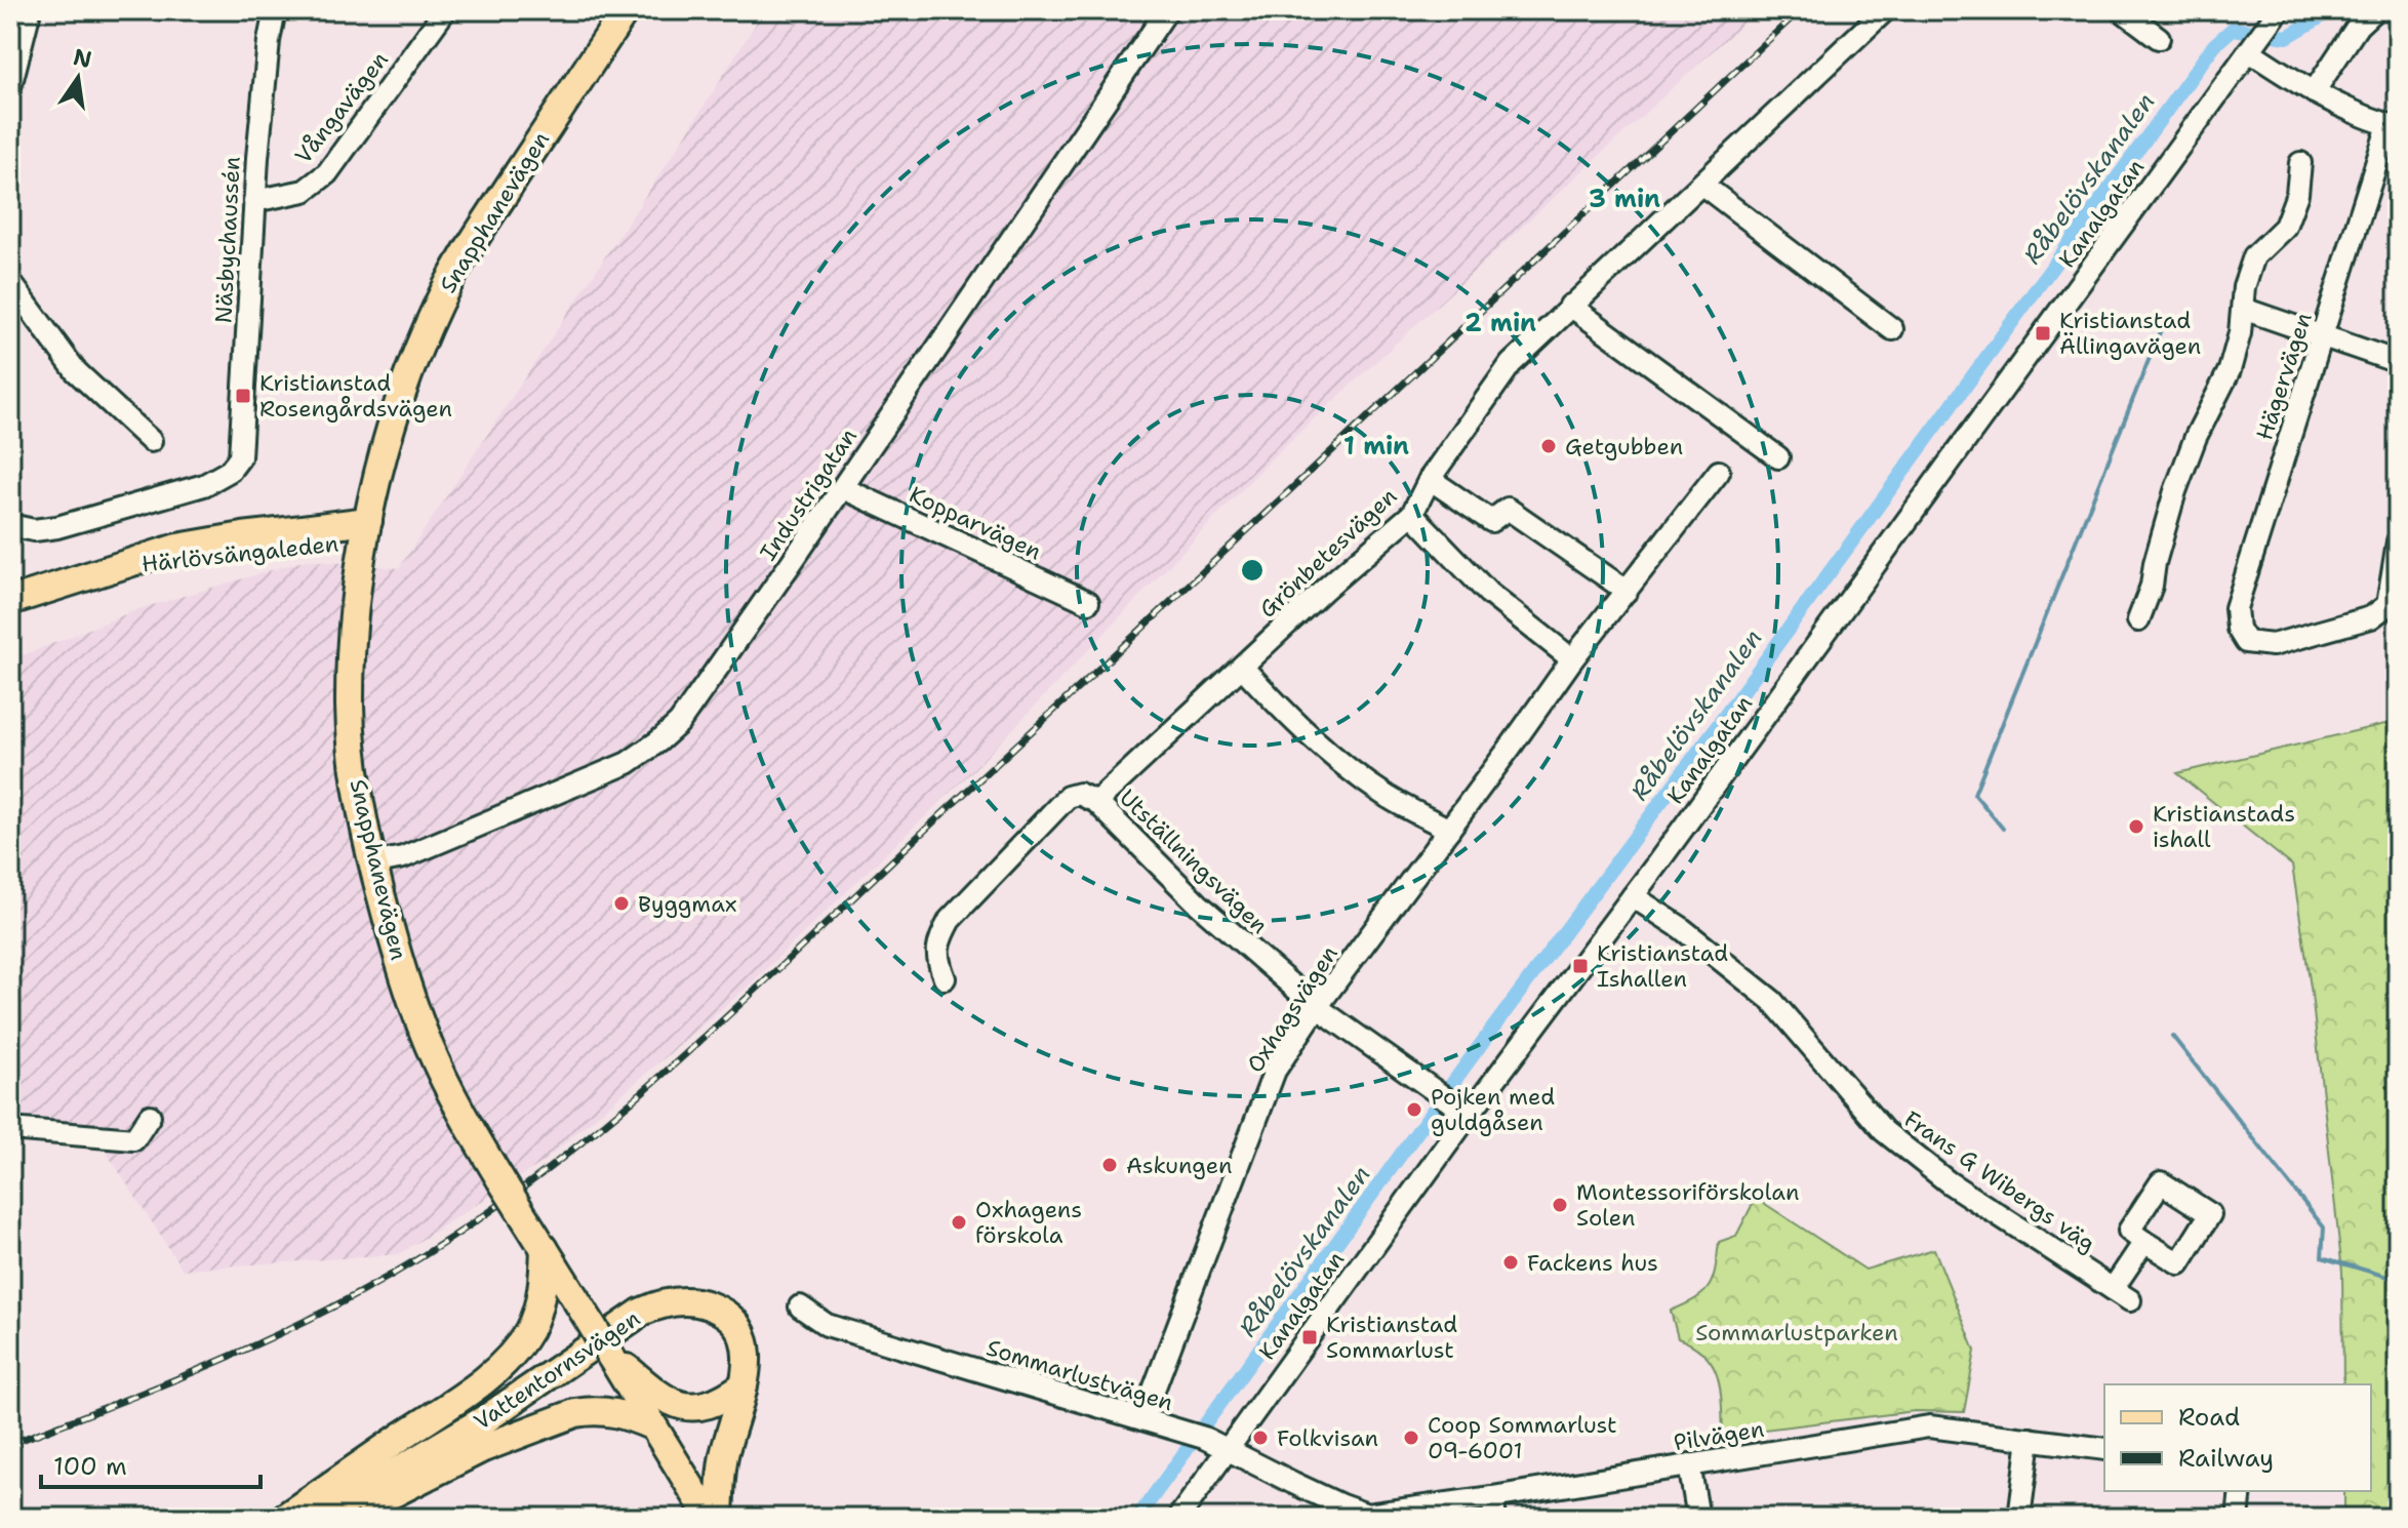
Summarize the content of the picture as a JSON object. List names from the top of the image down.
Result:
{
  "streets": {
    "main road": ["Snapphanevägen", "Härlövsängaleden", "Vattentornsvägen"],
    "street": [
      "Vångavägen",
      "Kanalgatan",
      "Näsbychaussén",
      "Hägervägen",
      "Industrigatan",
      "Kopparvägen",
      "Grönbetesvägen",
      "Utställningsvägen",
      "Oxhagsvägen",
      "Frans G Wibergs väg",
      "Sommarlustvägen",
      "Pilvägen"
    ]
  },
  "crossings": [
    ["Vångavägen", "Näsbychaussén"],
    ["Snapphanevägen", "Industrigatan"],
    ["Snapphanevägen", "Härlövsängaleden"],
    ["Kanalgatan", "Utställningsvägen"],
    ["Kanalgatan", "Frans G Wibergs väg"],
    ["Kanalgatan", "Sommarlustvägen"],
    ["Industrigatan", "Kopparvägen"],
    ["Grönbetesvägen", "Utställningsvägen"],
    ["Utställningsvägen", "Oxhagsvägen"],
    ["Oxhagsvägen", "Sommarlustvägen"],
    ["Sommarlustvägen", "Pilvägen"]
  ],
  "water": ["Råbelövskanalen"],
  "parks": ["Sommarlustparken"],
  "places": {
    "transit": [
      "Kristianstad Ällingavägen",
      "Kristianstad Rosengårdsvägen",
      "Kristianstad Ishallen",
      "Kristianstad Sommarlust"
    ],
    "other": [
      "Getgubben",
      "Kristianstads ishall",
      "Byggmax",
      "Pojken med guldgåsen",
      "Askungen",
      "Montessoriförskolan Solen",
      "Oxhagens förskola",
      "Fackens hus",
      "Folkvisan",
      "Coop Sommarlust 09-6001"
    ]
  },
  "legend": ["Road", "Railway"],
  "scale_bar": "100 m",
  "north": "top",
  "rings": ["3 min", "2 min", "1 min"]
}
